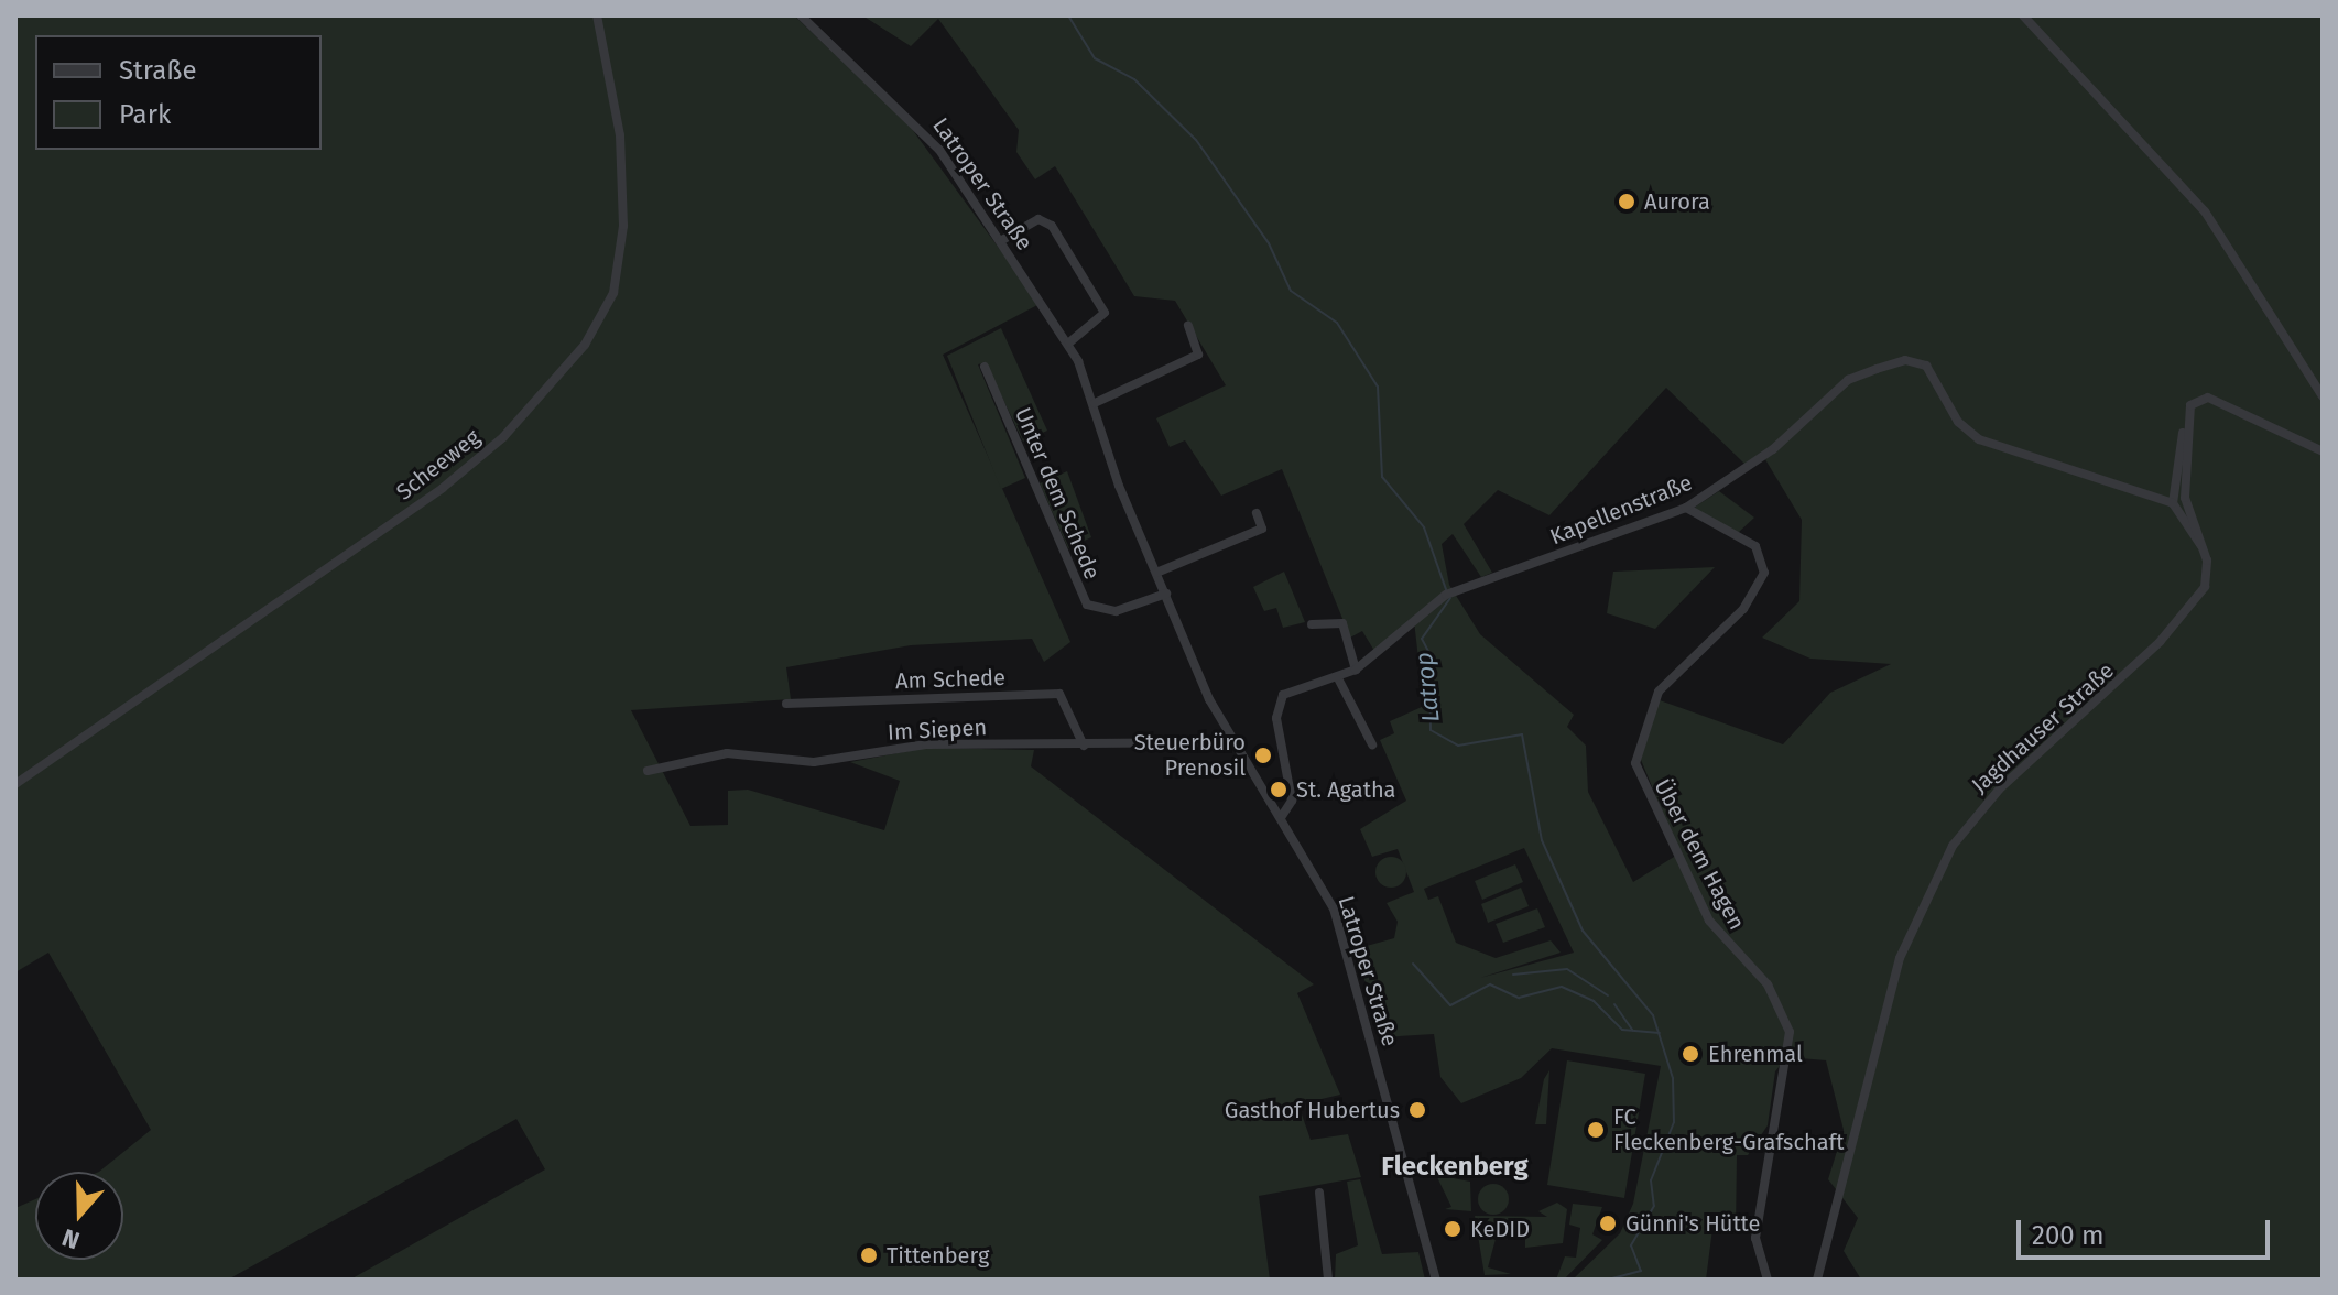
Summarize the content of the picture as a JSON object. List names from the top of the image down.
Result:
{
  "streets": {
    "street": [
      "Latroper Straße",
      "Scheeweg",
      "Unter dem Schede",
      "Kapellenstraße",
      "Am Schede",
      "Jagdhauser Straße",
      "Im Siepen",
      "Über dem Hagen"
    ]
  },
  "crossings": [
    ["Latroper Straße", "Unter dem Schede"],
    ["Latroper Straße", "Kapellenstraße"],
    ["Latroper Straße", "Im Siepen"],
    ["Kapellenstraße", "Über dem Hagen"],
    ["Am Schede", "Im Siepen"]
  ],
  "districts": ["Fleckenberg"],
  "water": ["Latrop"],
  "places": [
    "Aurora",
    "Steuerbüro Prenosil",
    "St. Agatha",
    "Ehrenmal",
    "Gasthof Hubertus",
    "FC Fleckenberg-Grafschaft",
    "Günni's Hütte",
    "KeDID",
    "Tittenberg"
  ],
  "legend": ["Straße", "Park"],
  "scale_bar": "200 m",
  "north": "bottom"
}
